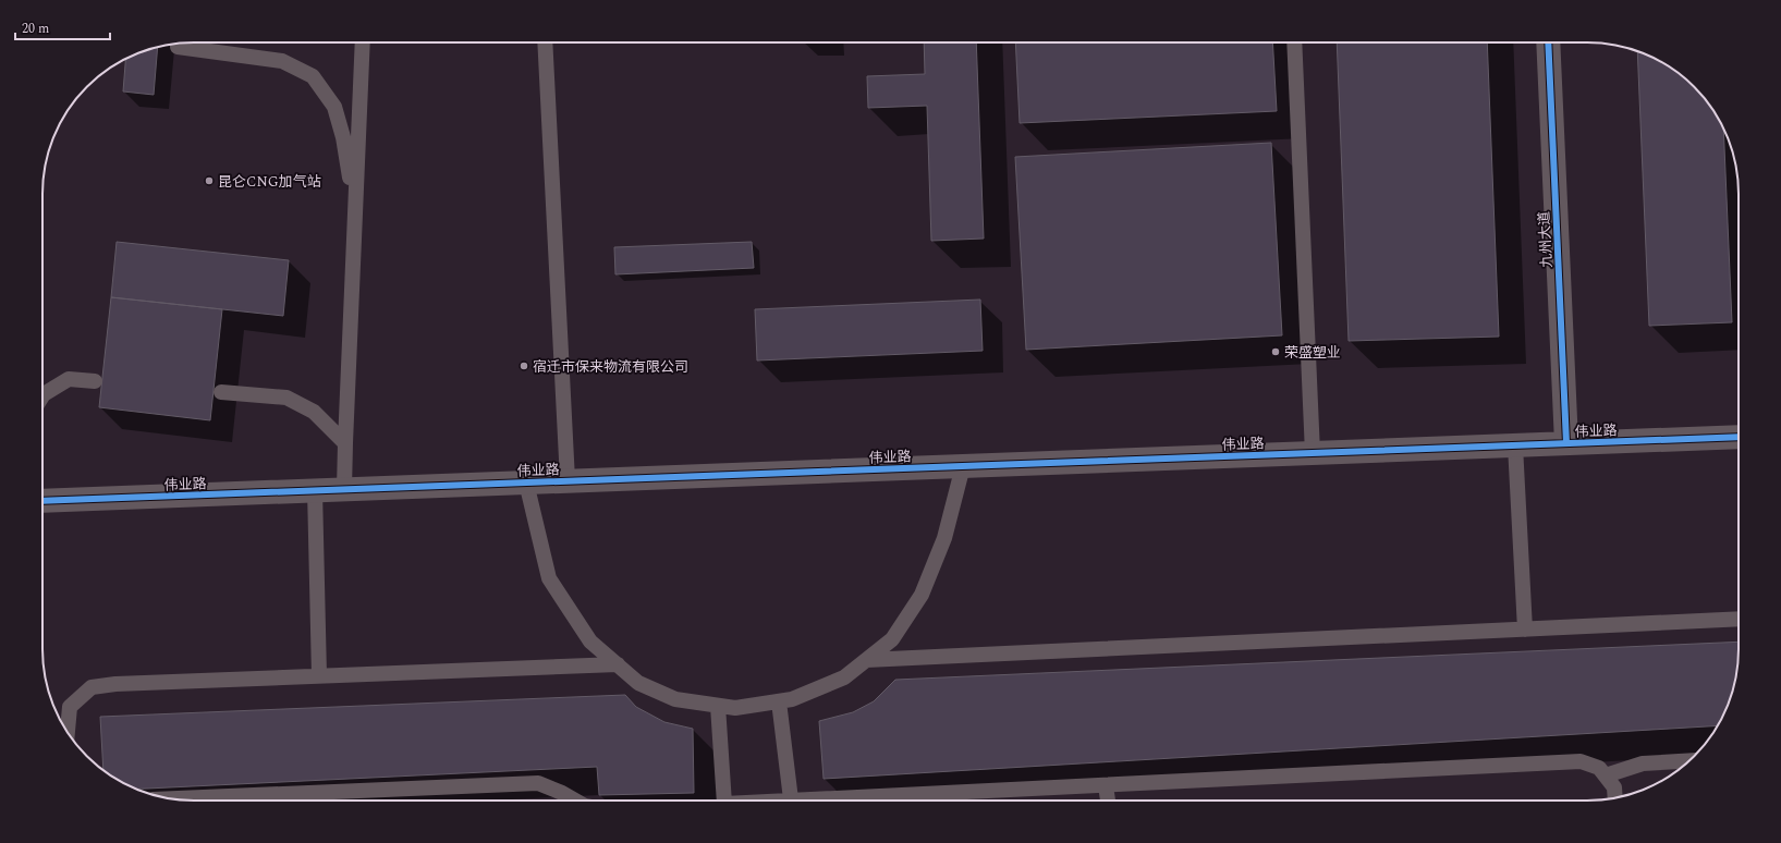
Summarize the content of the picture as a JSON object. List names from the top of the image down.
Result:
{
  "streets": {
    "street": ["九州大道", "伟业路"]
  },
  "crossings": [
    ["九州大道", "伟业路"]
  ],
  "places": ["昆仑CNG加气站", "荣盛塑业", "宿迁市保来物流有限公司"],
  "scale_bar": "20 m"
}
